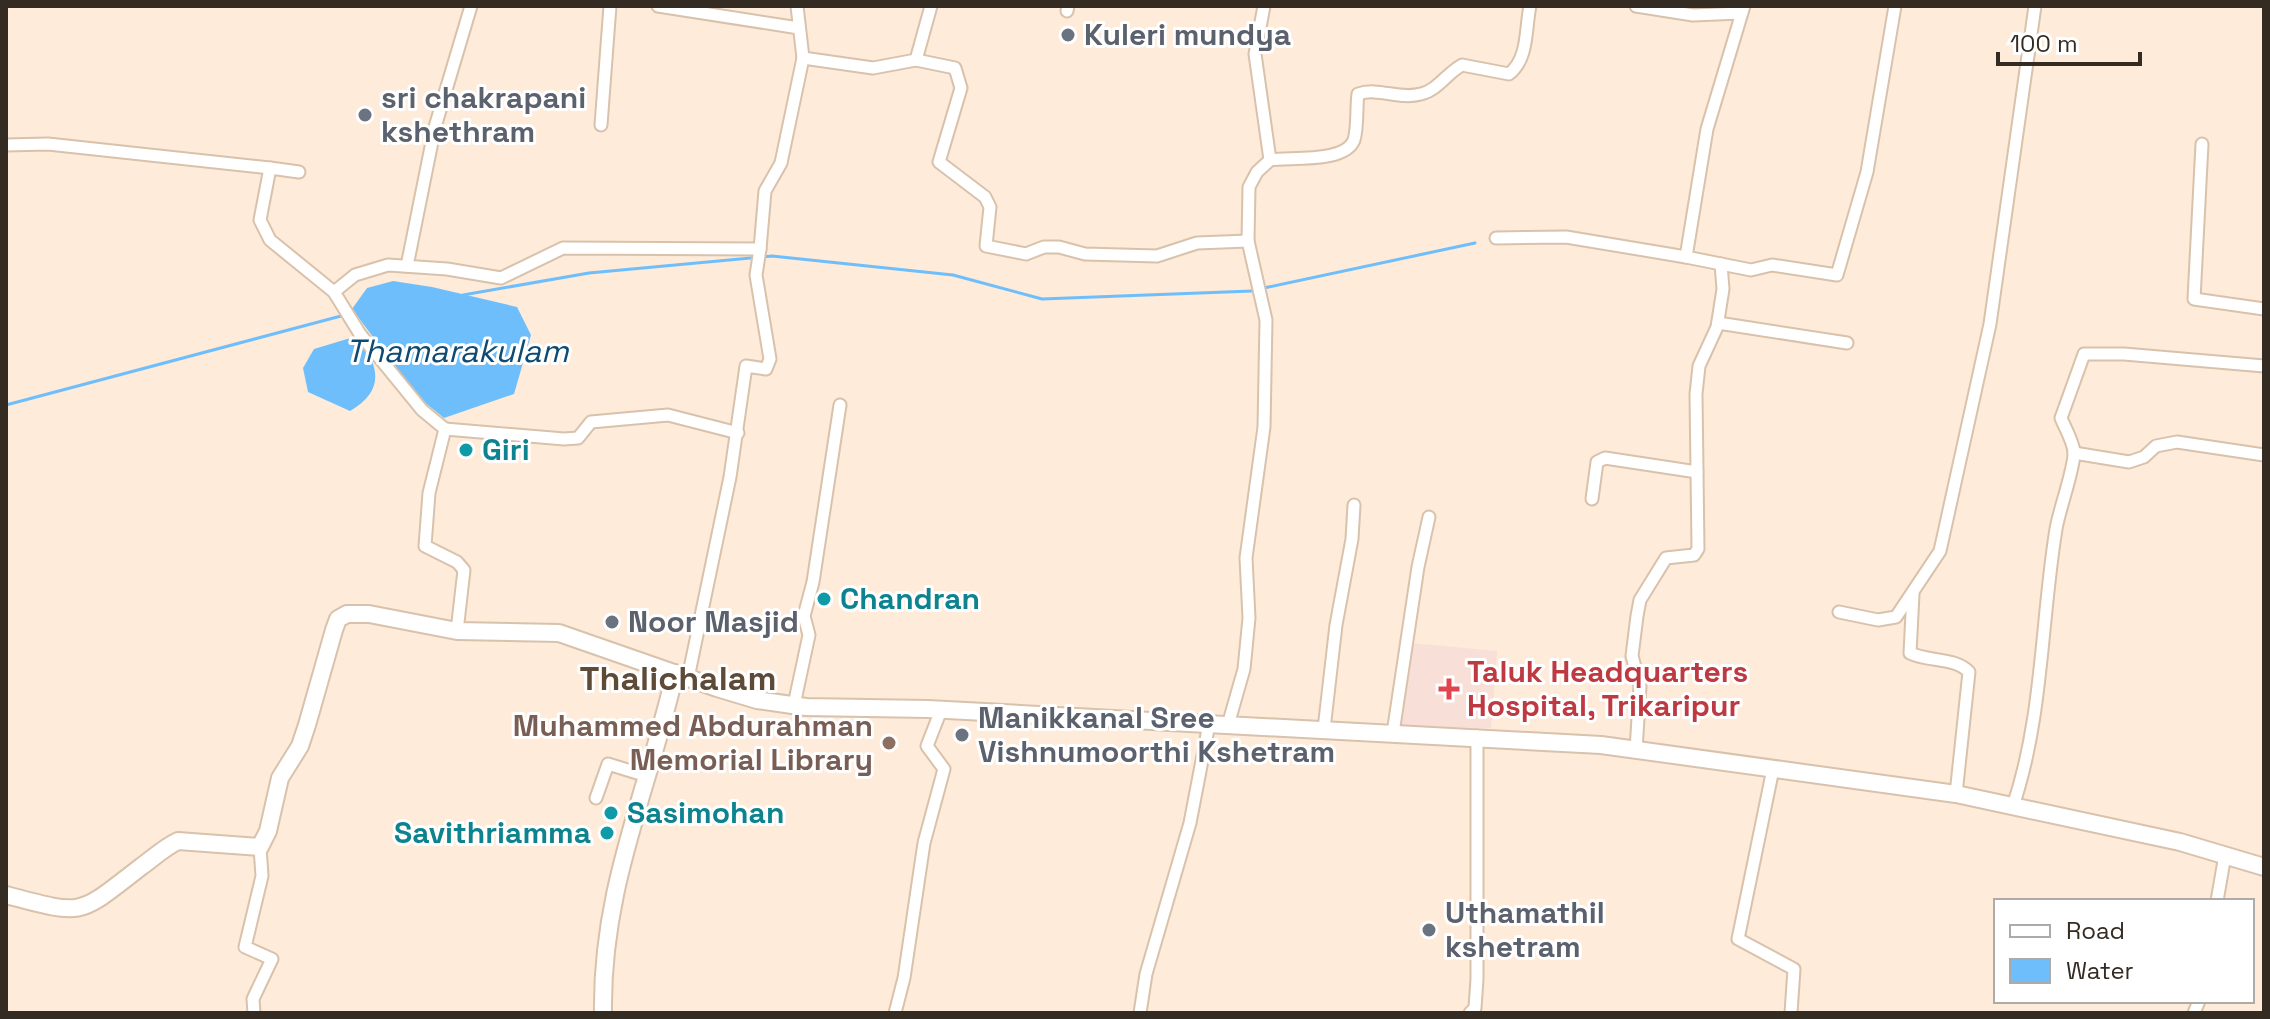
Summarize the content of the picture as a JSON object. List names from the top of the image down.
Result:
{
  "districts": ["Thalichalam"],
  "water": ["Thamarakulam"],
  "places": {
    "other": [
      "Kuleri mundya",
      "sri chakrapani kshethram",
      "Giri",
      "Chandran",
      "Noor Masjid",
      "Manikkanal Sree Vishnumoorthi Kshetram",
      "Muhammed Abdurahman Memorial Library",
      "Sasimohan",
      "Savithriamma",
      "Uthamathil kshetram"
    ],
    "health": ["Taluk Headquarters Hospital, Trikaripur"]
  },
  "legend": ["Road", "Water"],
  "scale_bar": "100 m"
}
